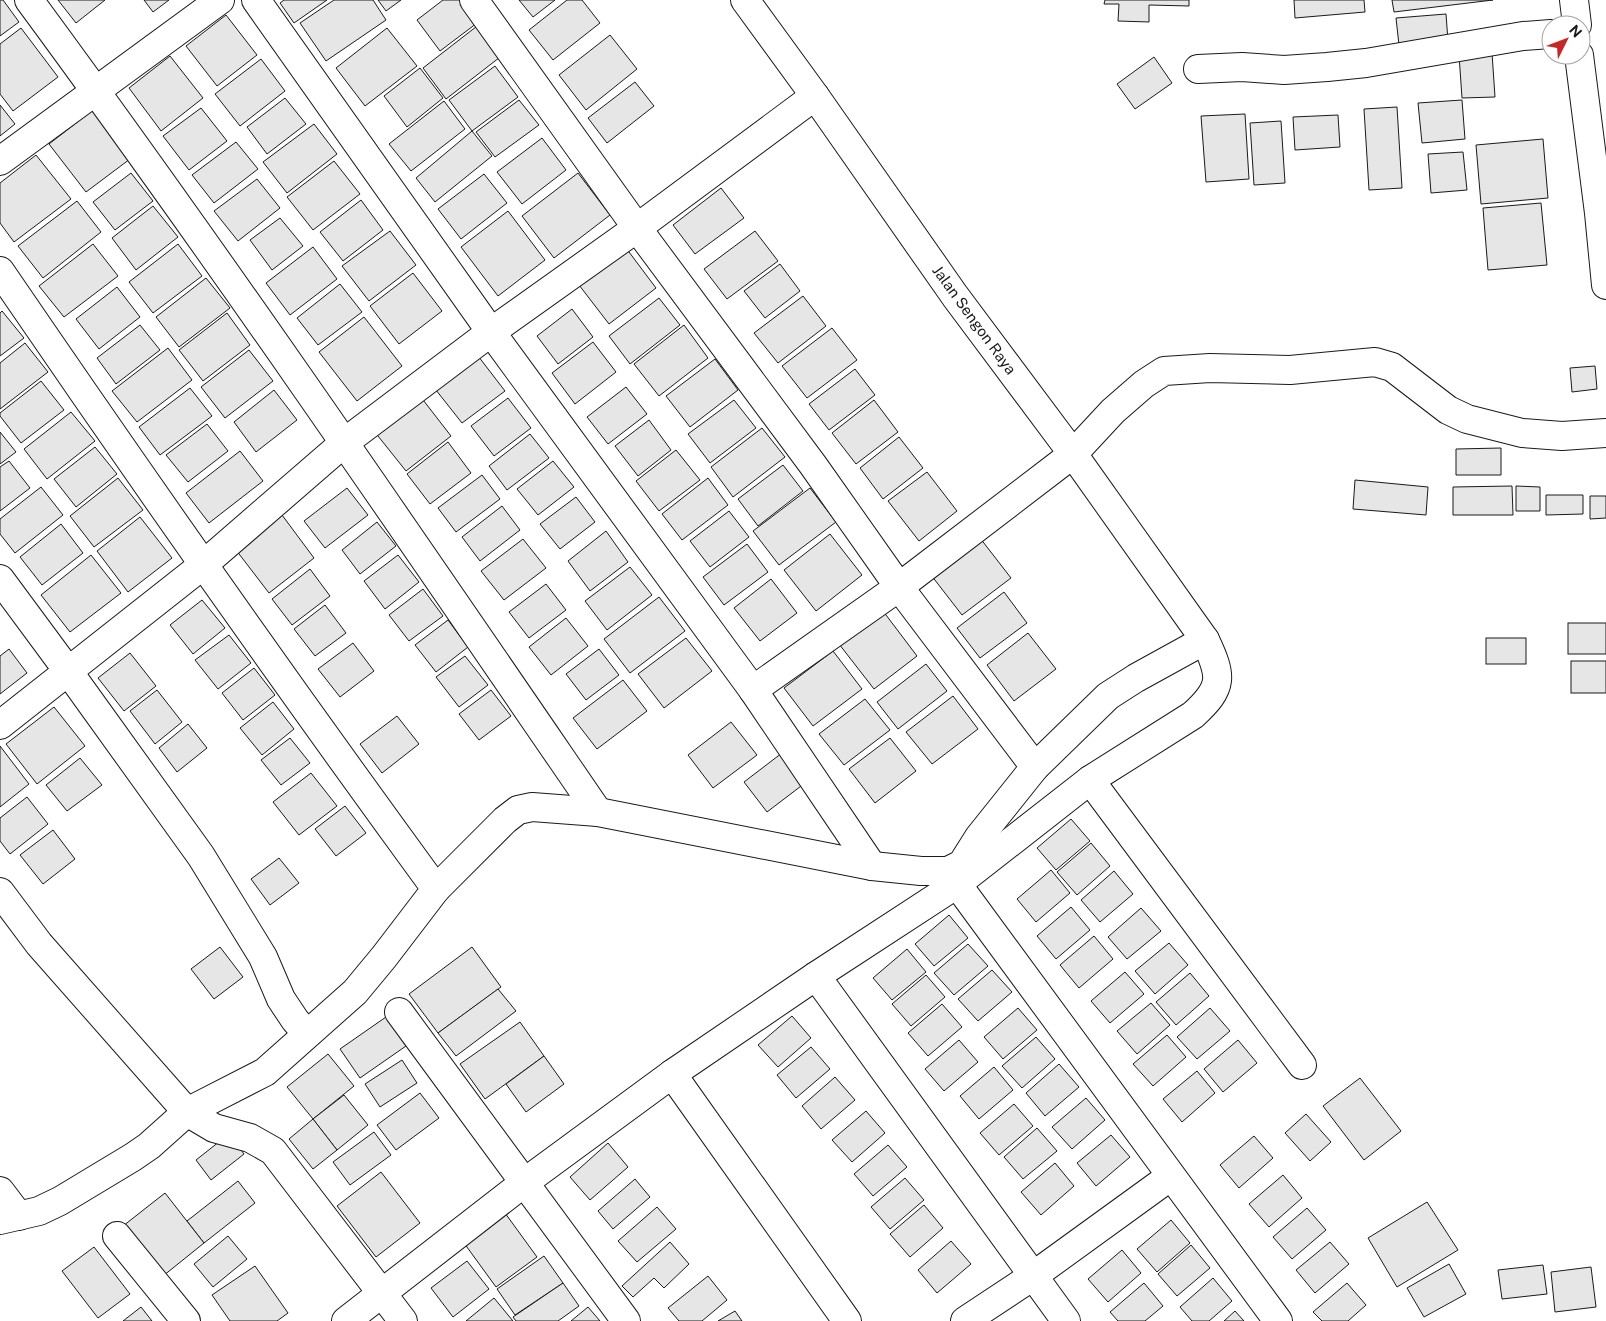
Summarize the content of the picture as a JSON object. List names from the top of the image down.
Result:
{
  "streets": {
    "street": ["Jalan Sengon Raya"]
  },
  "north": "top right"
}
